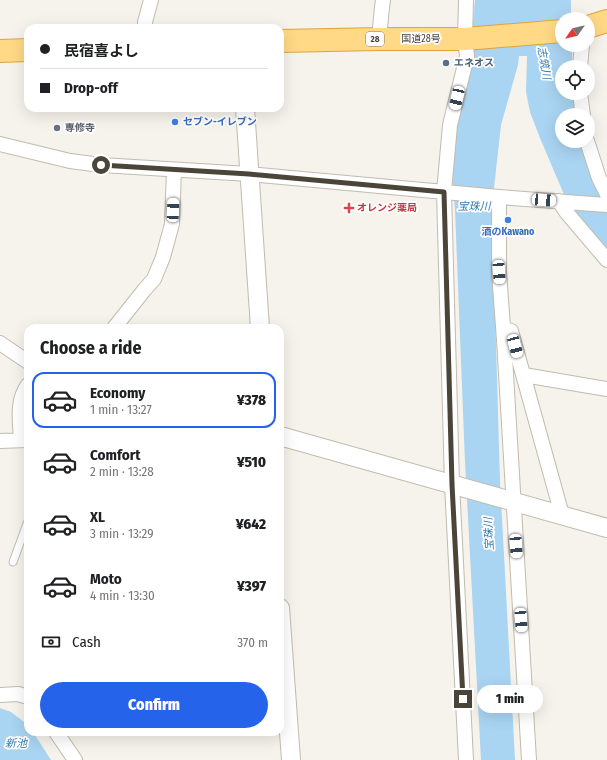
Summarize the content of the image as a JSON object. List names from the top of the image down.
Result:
{
  "streets": {
    "highway": ["28", "国道28号"]
  },
  "water": ["志筑川", "宝珠川", "新池"],
  "places": {
    "other": [
      "エネオス",
      "セブン-イレブン",
      "専修寺",
      "酒のKawano"
    ],
    "health": ["オレンジ薬局"]
  },
  "north": "bottom left",
  "page": {
    "banner": ["民宿喜よし", "Drop-off"],
    "heading": "Choose a ride",
    "list": [
      {
        "name": "Economy",
        "note": "1 min · 13:27",
        "value": "¥378"
      },
      {
        "name": "Comfort",
        "note": "2 min · 13:28",
        "value": "¥510"
      },
      {
        "name": "XL",
        "note": "3 min · 13:29",
        "value": "¥642"
      },
      {
        "name": "Moto",
        "note": "4 min · 13:30",
        "value": "¥397"
      }
    ],
    "pay": ["Cash", "370 m"],
    "buttons": "Confirm",
    "bubble": "1 min"
  }
}
